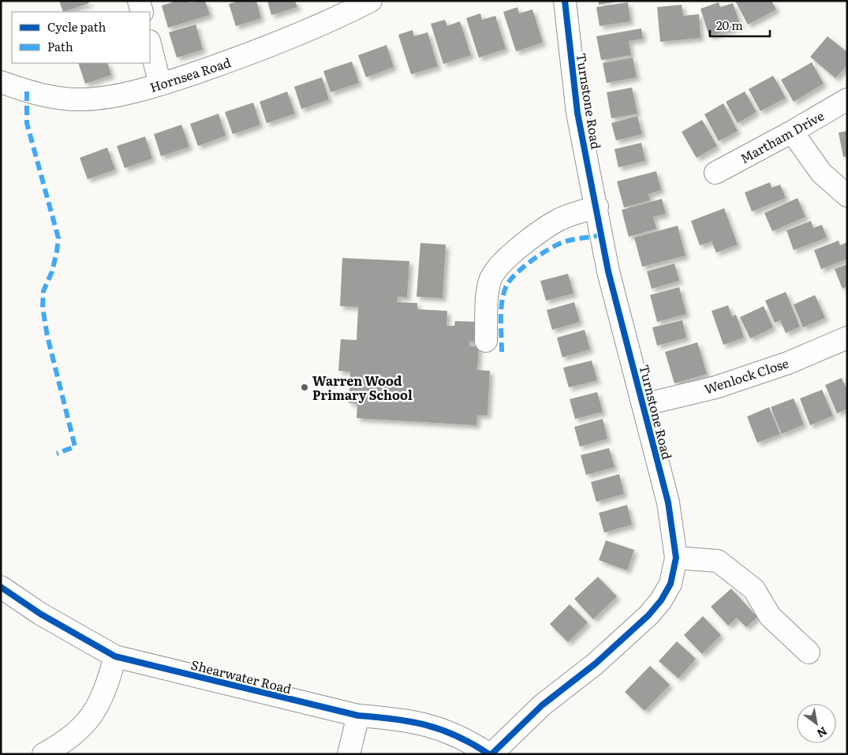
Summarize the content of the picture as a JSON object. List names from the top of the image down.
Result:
{
  "streets": {
    "street": [
      "Hornsea Road",
      "Turnstone Road",
      "Martham Drive",
      "Wenlock Close",
      "Shearwater Road"
    ]
  },
  "crossings": [
    ["Turnstone Road", "Wenlock Close"],
    ["Turnstone Road", "Shearwater Road"]
  ],
  "places": ["Warren Wood Primary School"],
  "legend": ["Cycle path", "Path"],
  "scale_bar": "20 m",
  "north": "bottom right"
}
